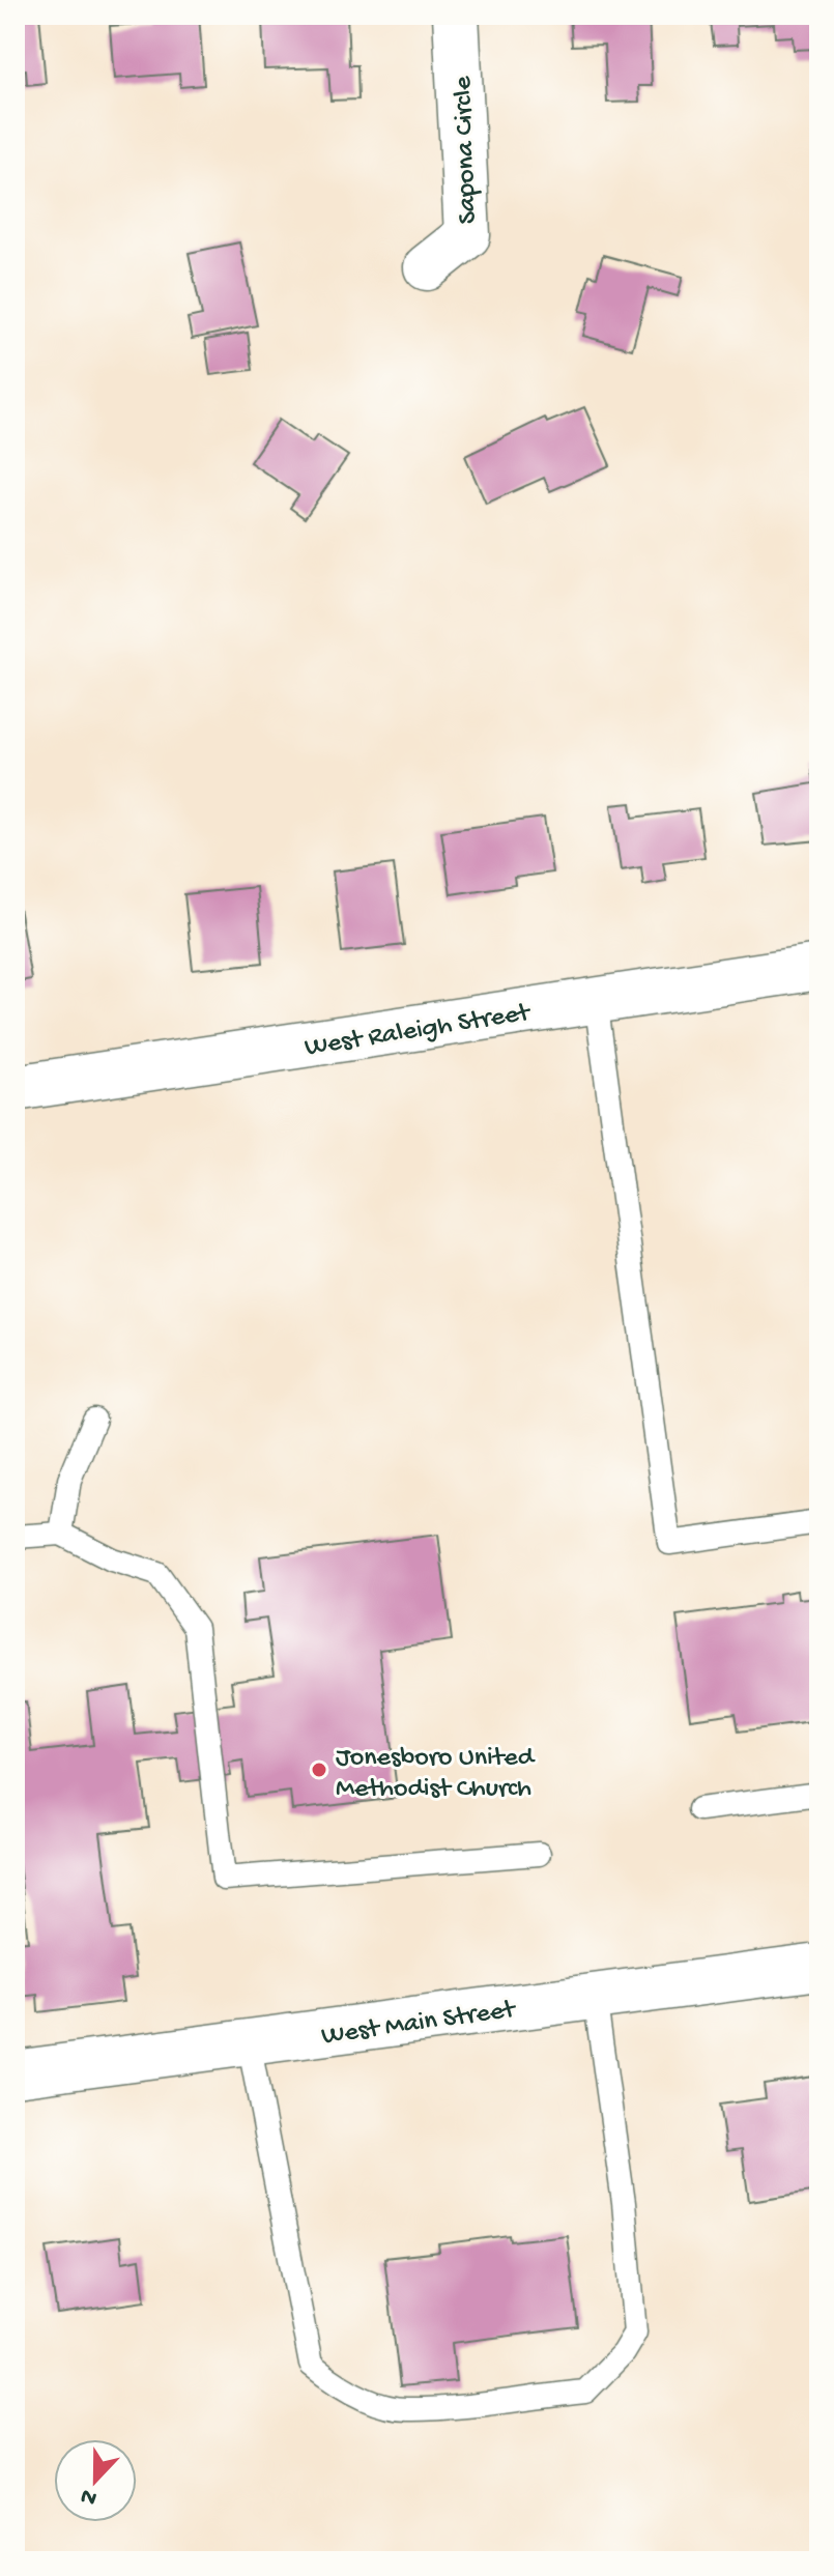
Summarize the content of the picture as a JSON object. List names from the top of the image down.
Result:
{
  "streets": {
    "street": ["Sapona Circle", "West Raleigh Street", "West Main Street"]
  },
  "places": ["Jonesboro United Methodist Church"],
  "north": "bottom"
}
